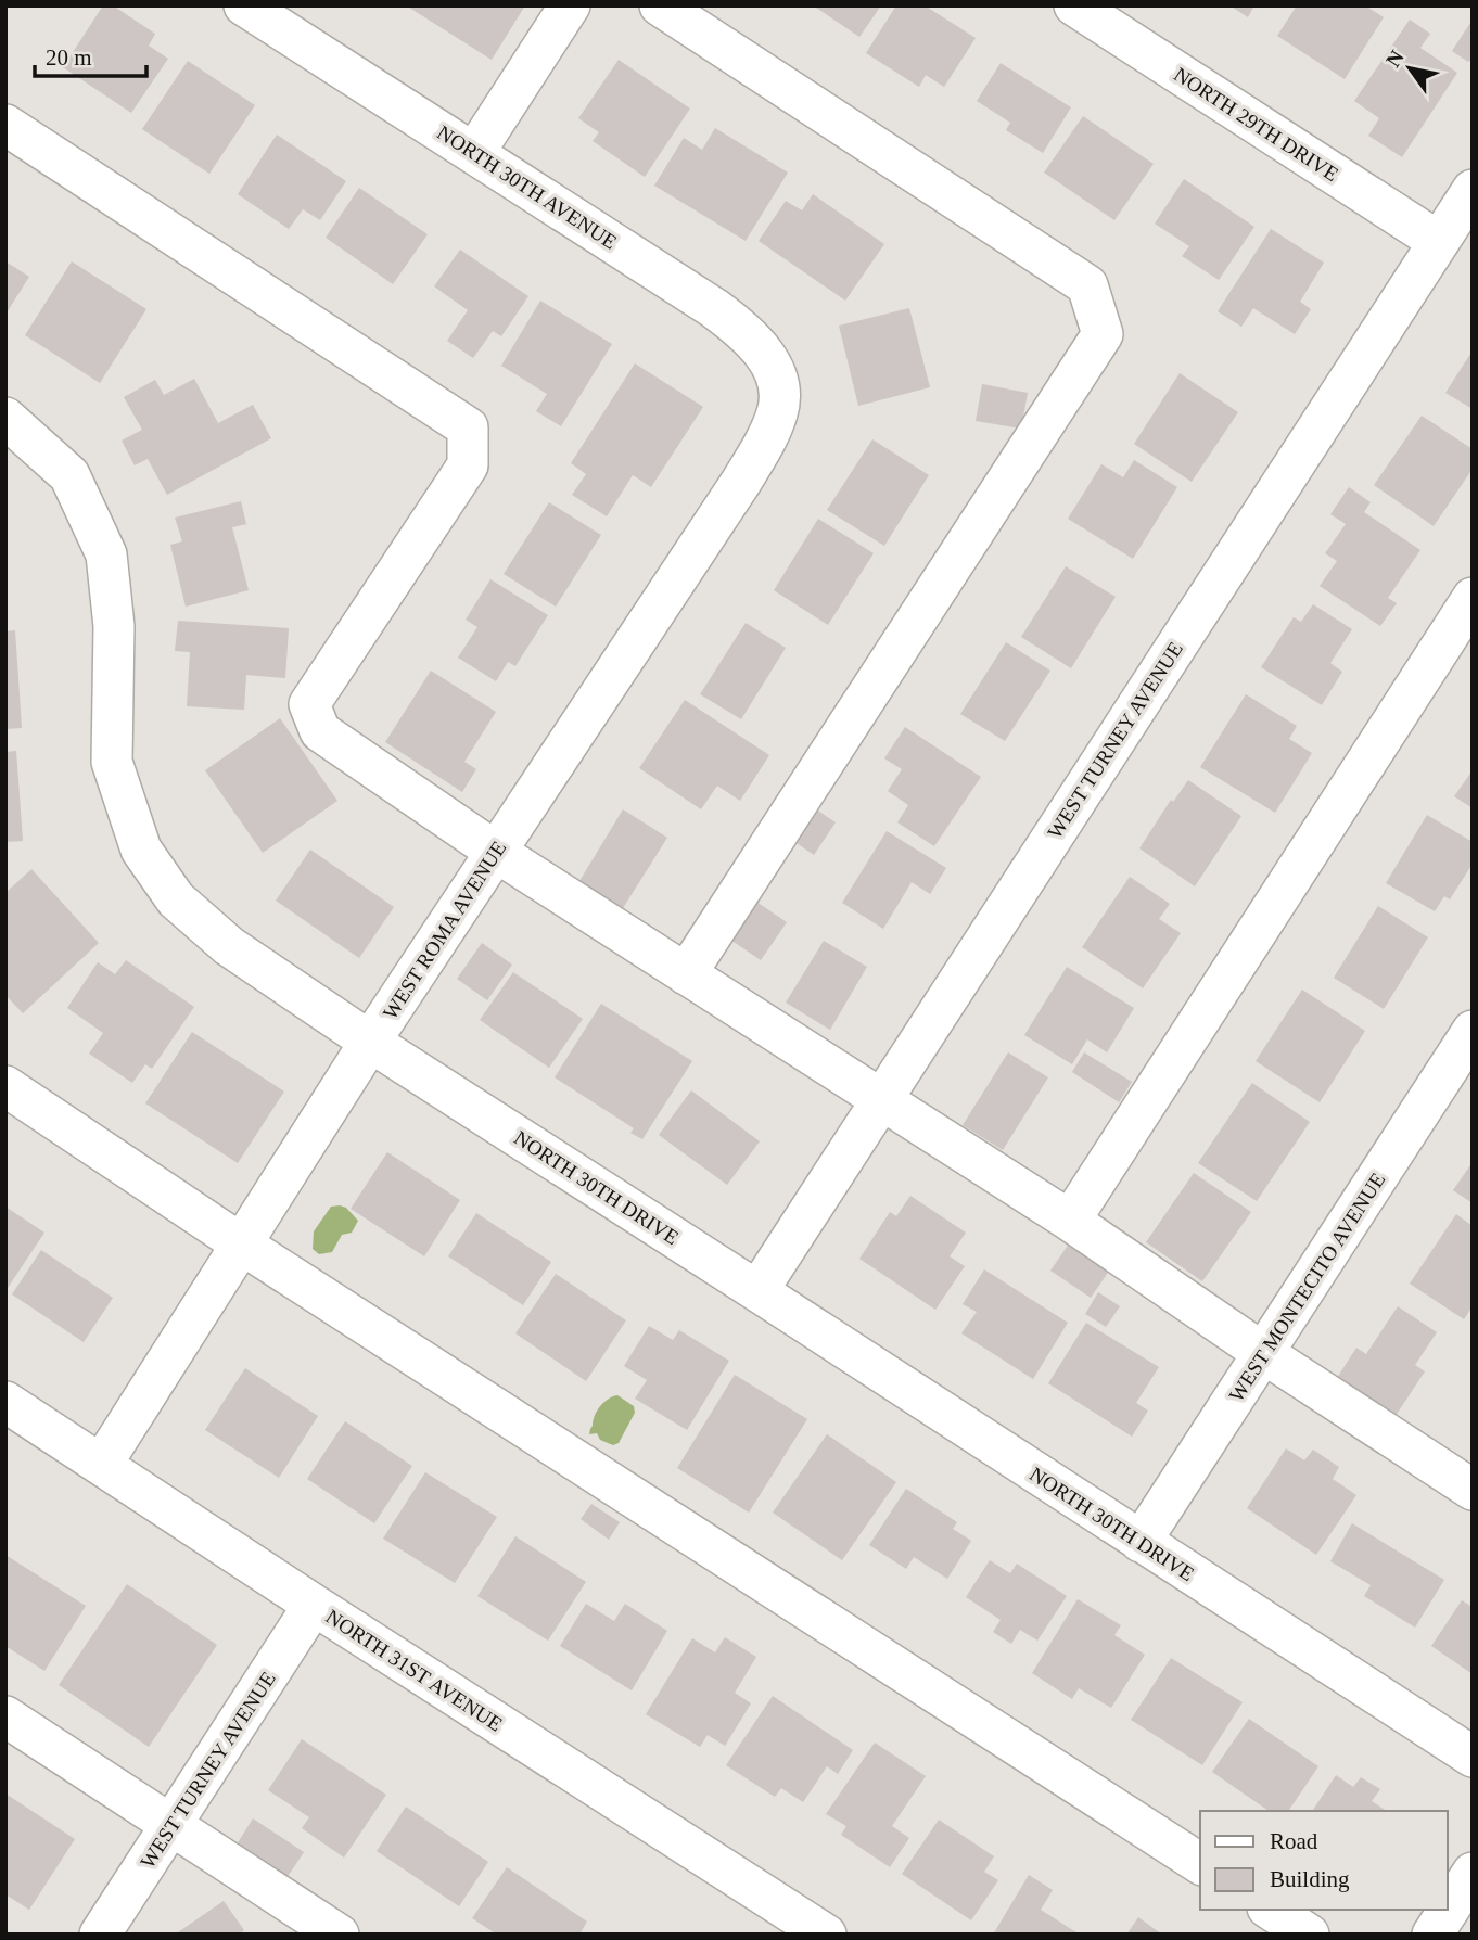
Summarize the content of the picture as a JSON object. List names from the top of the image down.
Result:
{
  "streets": {
    "street": [
      "NORTH 29TH DRIVE",
      "NORTH 30TH AVENUE",
      "WEST TURNEY AVENUE",
      "WEST ROMA AVENUE",
      "NORTH 30TH DRIVE",
      "WEST MONTECITO AVENUE",
      "NORTH 31ST AVENUE"
    ]
  },
  "crossings": [
    ["NORTH 29TH DRIVE", "WEST TURNEY AVENUE"],
    ["NORTH 30TH AVENUE", "WEST ROMA AVENUE"],
    ["WEST TURNEY AVENUE", "NORTH 30TH DRIVE"],
    ["WEST TURNEY AVENUE", "NORTH 31ST AVENUE"],
    ["WEST ROMA AVENUE", "NORTH 30TH DRIVE"],
    ["WEST ROMA AVENUE", "NORTH 31ST AVENUE"],
    ["NORTH 30TH DRIVE", "WEST MONTECITO AVENUE"]
  ],
  "legend": ["Road", "Building"],
  "scale_bar": "20 m",
  "north": "top left"
}
